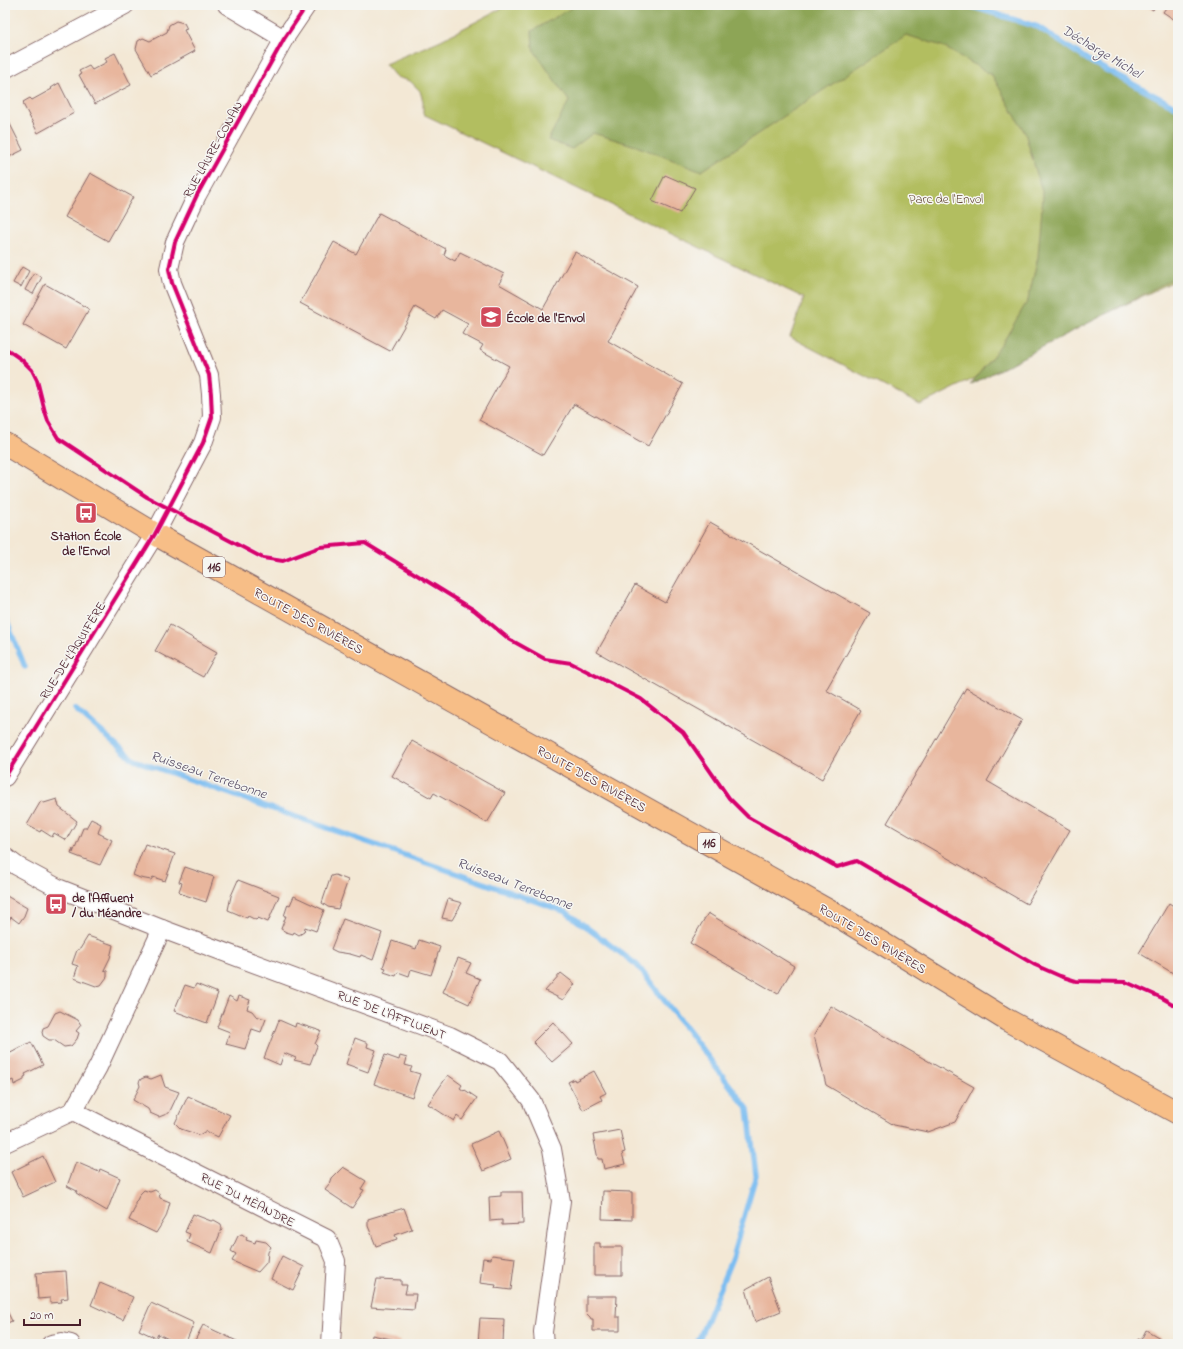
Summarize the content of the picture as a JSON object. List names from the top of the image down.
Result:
{
  "streets": {
    "main road": ["116", "ROUTE DES RIVIÈRES"],
    "street": [
      "RUE LAURE-CONAN",
      "RUE DE L'AQUIFÈRE",
      "RUE DE L'AFFLUENT",
      "RUE DU MÈANDRE"
    ]
  },
  "crossings": [
    ["RUE LAURE-CONAN", "ROUTE DES RIVIÈRES"],
    ["RUE LAURE-CONAN", "RUE DE L'AQUIFÈRE"],
    ["ROUTE DES RIVIÈRES", "RUE DE L'AQUIFÈRE"]
  ],
  "water": ["Décharge Michel", "Ruisseau Terrebonne"],
  "parks": ["Parc de l'Envol"],
  "places": {
    "school or university": ["École de l'Envol"],
    "bus stop": ["Station École de l'Envol", "de l'Affluent / du Méandre"]
  },
  "scale_bar": "20 m"
}
